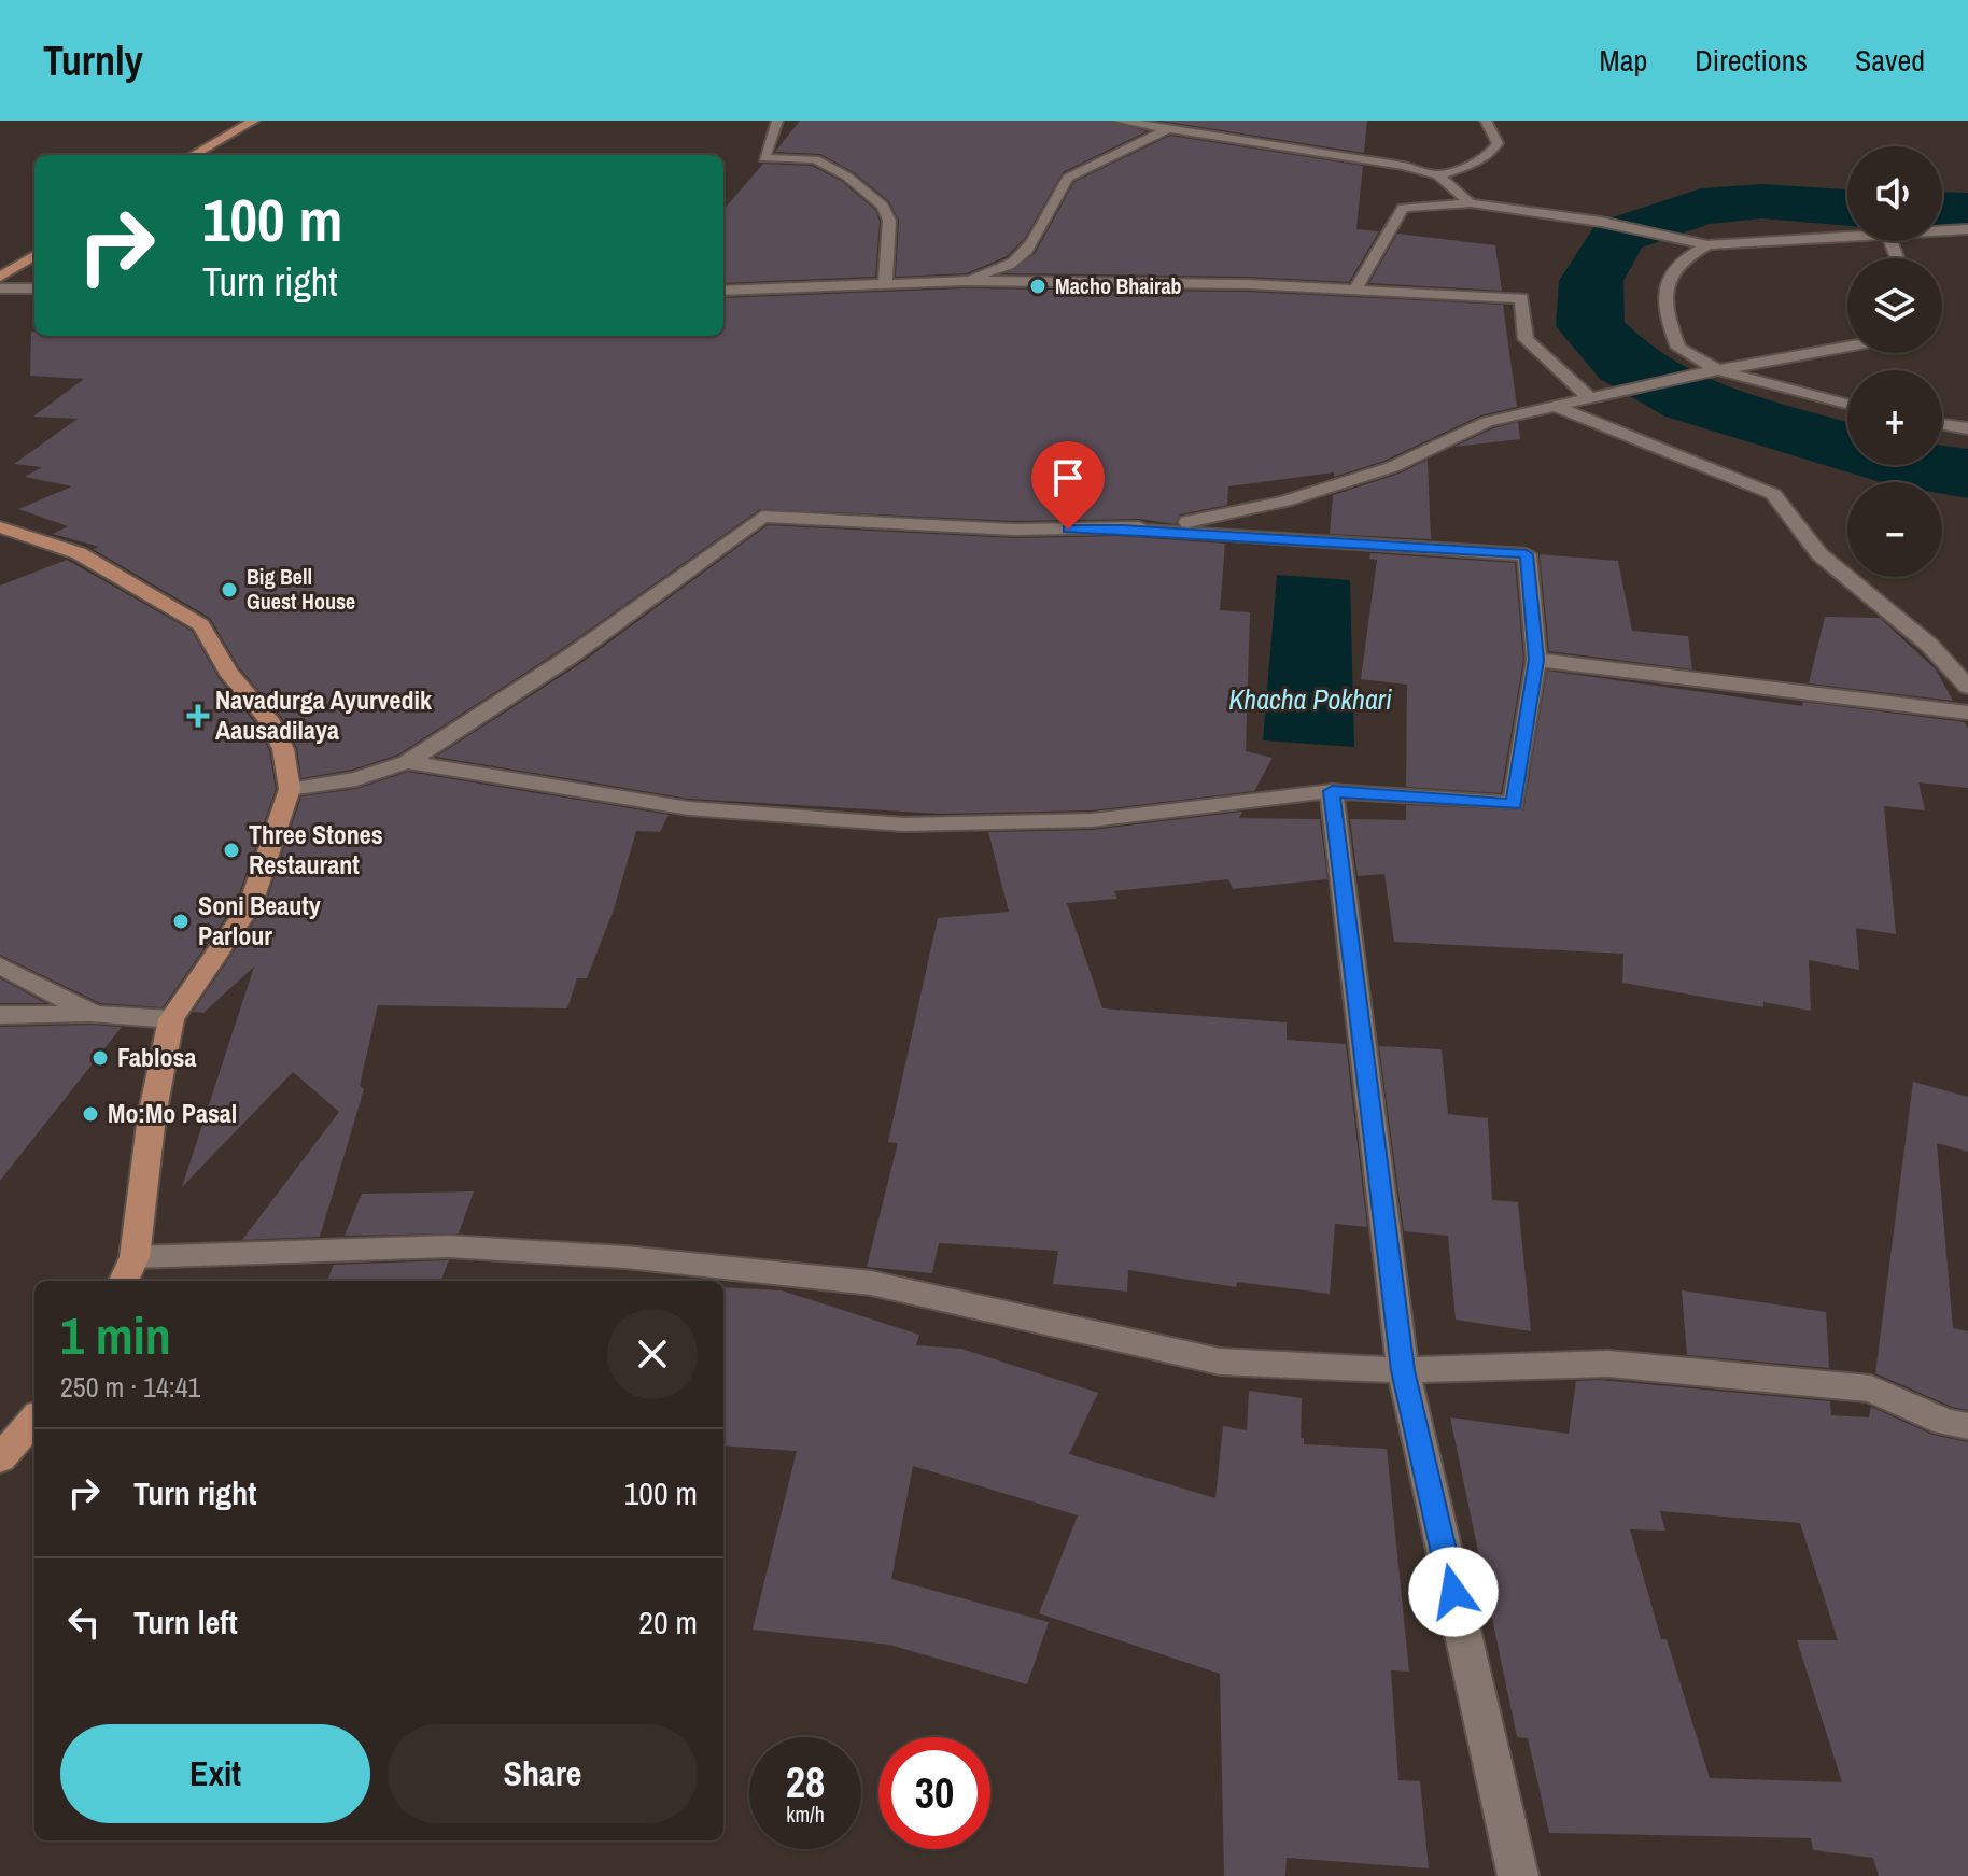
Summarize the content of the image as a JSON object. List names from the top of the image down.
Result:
{
  "water": ["Khacha Pokhari"],
  "places": {
    "other": [
      "Macho Bhairab",
      "Big Bell Guest House",
      "Three Stones Restaurant",
      "Soni Beauty Parlour",
      "Fablosa",
      "Mo:Mo Pasal"
    ],
    "health": ["Navadurga Ayurvedik Aausadilaya"]
  },
  "page": {
    "header": "Turnly",
    "nav": ["Map", "Directions", "Saved"],
    "map_buttons": ["+", "−"],
    "turn": ["100 m", "Turn right"],
    "heading": ["1 min", "250 m · 14:41"],
    "list": [
      {
        "name": "Turn right",
        "value": "100 m"
      },
      {
        "name": "Turn left",
        "value": "20 m"
      }
    ],
    "buttons": ["Exit", "Share"],
    "speed": "28 km/h",
    "limit": "30"
  }
}
